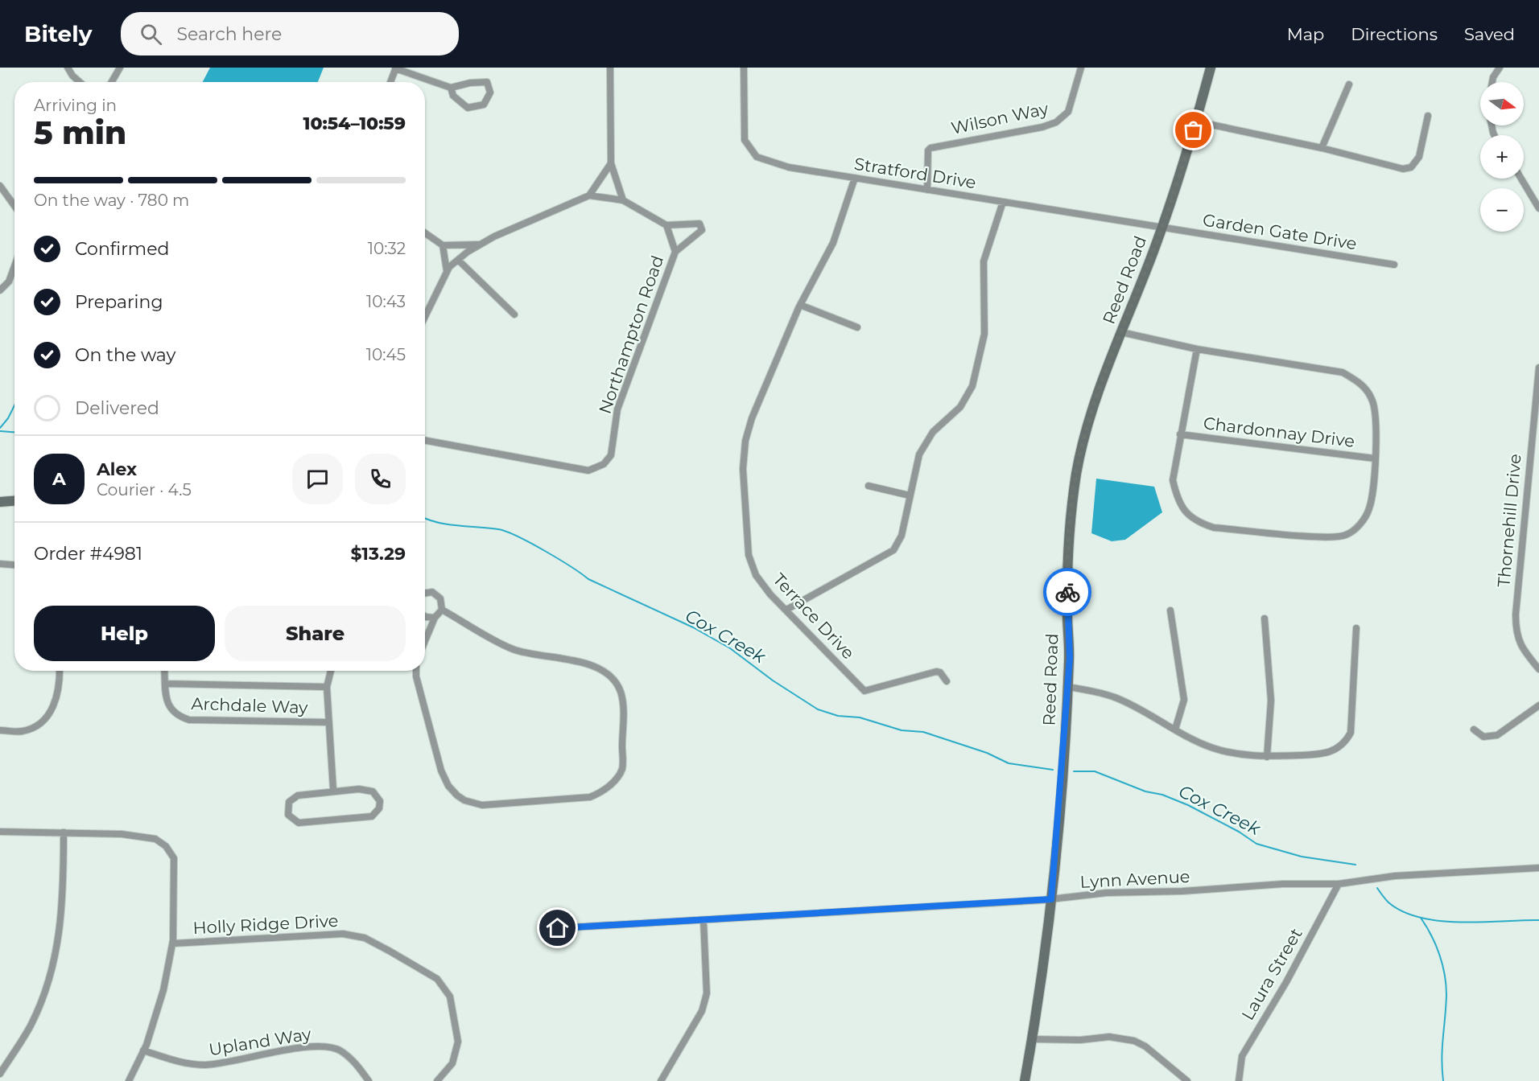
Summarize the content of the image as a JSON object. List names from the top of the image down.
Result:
{
  "streets": {
    "street": [
      "Wilson Way",
      "Stratford Drive",
      "Garden Gate Drive",
      "Reed Road",
      "Northampton Road",
      "Chardonnay Drive",
      "Thornehill Drive",
      "Terrace Drive",
      "Archdale Way",
      "Lynn Avenue",
      "Holly Ridge Drive",
      "Laura Street",
      "Upland Way"
    ]
  },
  "crossings": [
    ["Wilson Way", "Stratford Drive"],
    ["Stratford Drive", "Garden Gate Drive"],
    ["Stratford Drive", "Reed Road"],
    ["Stratford Drive", "Terrace Drive"],
    ["Garden Gate Drive", "Reed Road"],
    ["Reed Road", "Lynn Avenue"],
    ["Lynn Avenue", "Laura Street"]
  ],
  "water": ["Cox Creek"],
  "north": "right",
  "page": {
    "header": "Bitely",
    "search": "Search here",
    "nav": ["Map", "Directions", "Saved"],
    "map_buttons": ["+", "−"],
    "heading": ["5 min", "Arriving in", "10:54–10:59"],
    "panel": [
      "Alex",
      "Courier · 4.5",
      "Order #4981",
      "$13.29"
    ],
    "bar": "On the way · 780 m",
    "list": [
      ["Confirmed", "10:32"],
      ["Preparing", "10:43"],
      ["On the way", "10:45"],
      "Delivered"
    ],
    "round": "A",
    "buttons": ["Help", "Share"]
  }
}
